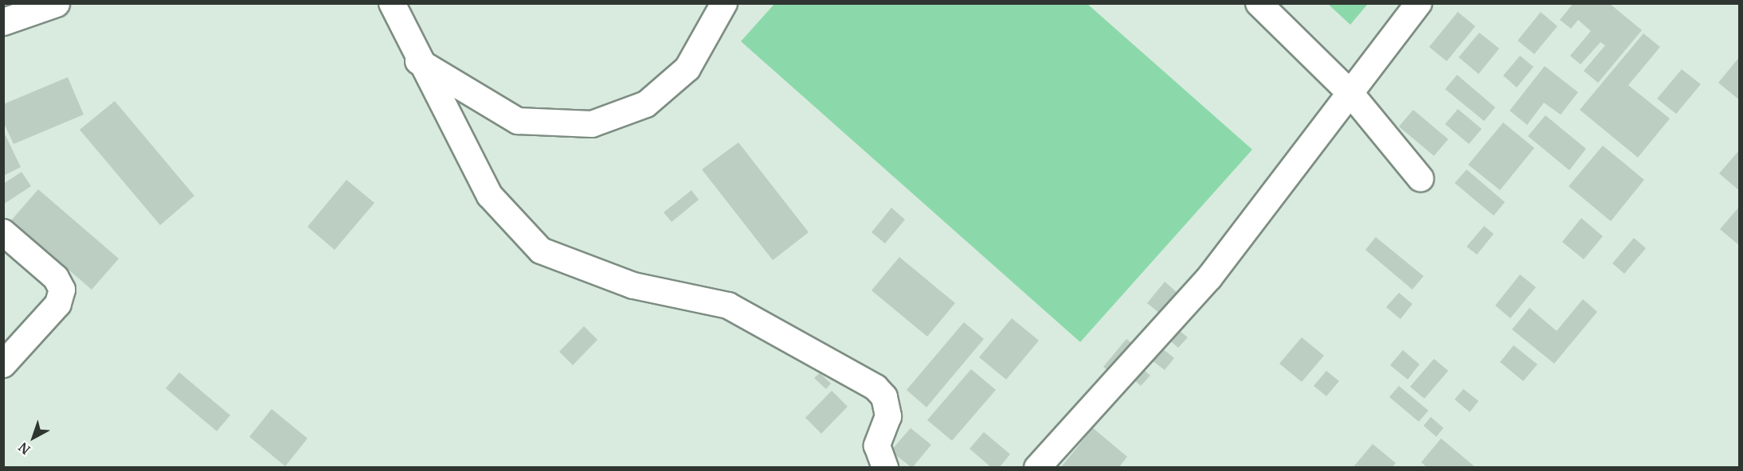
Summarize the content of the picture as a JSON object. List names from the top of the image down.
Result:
{
  "north": "bottom left"
}
